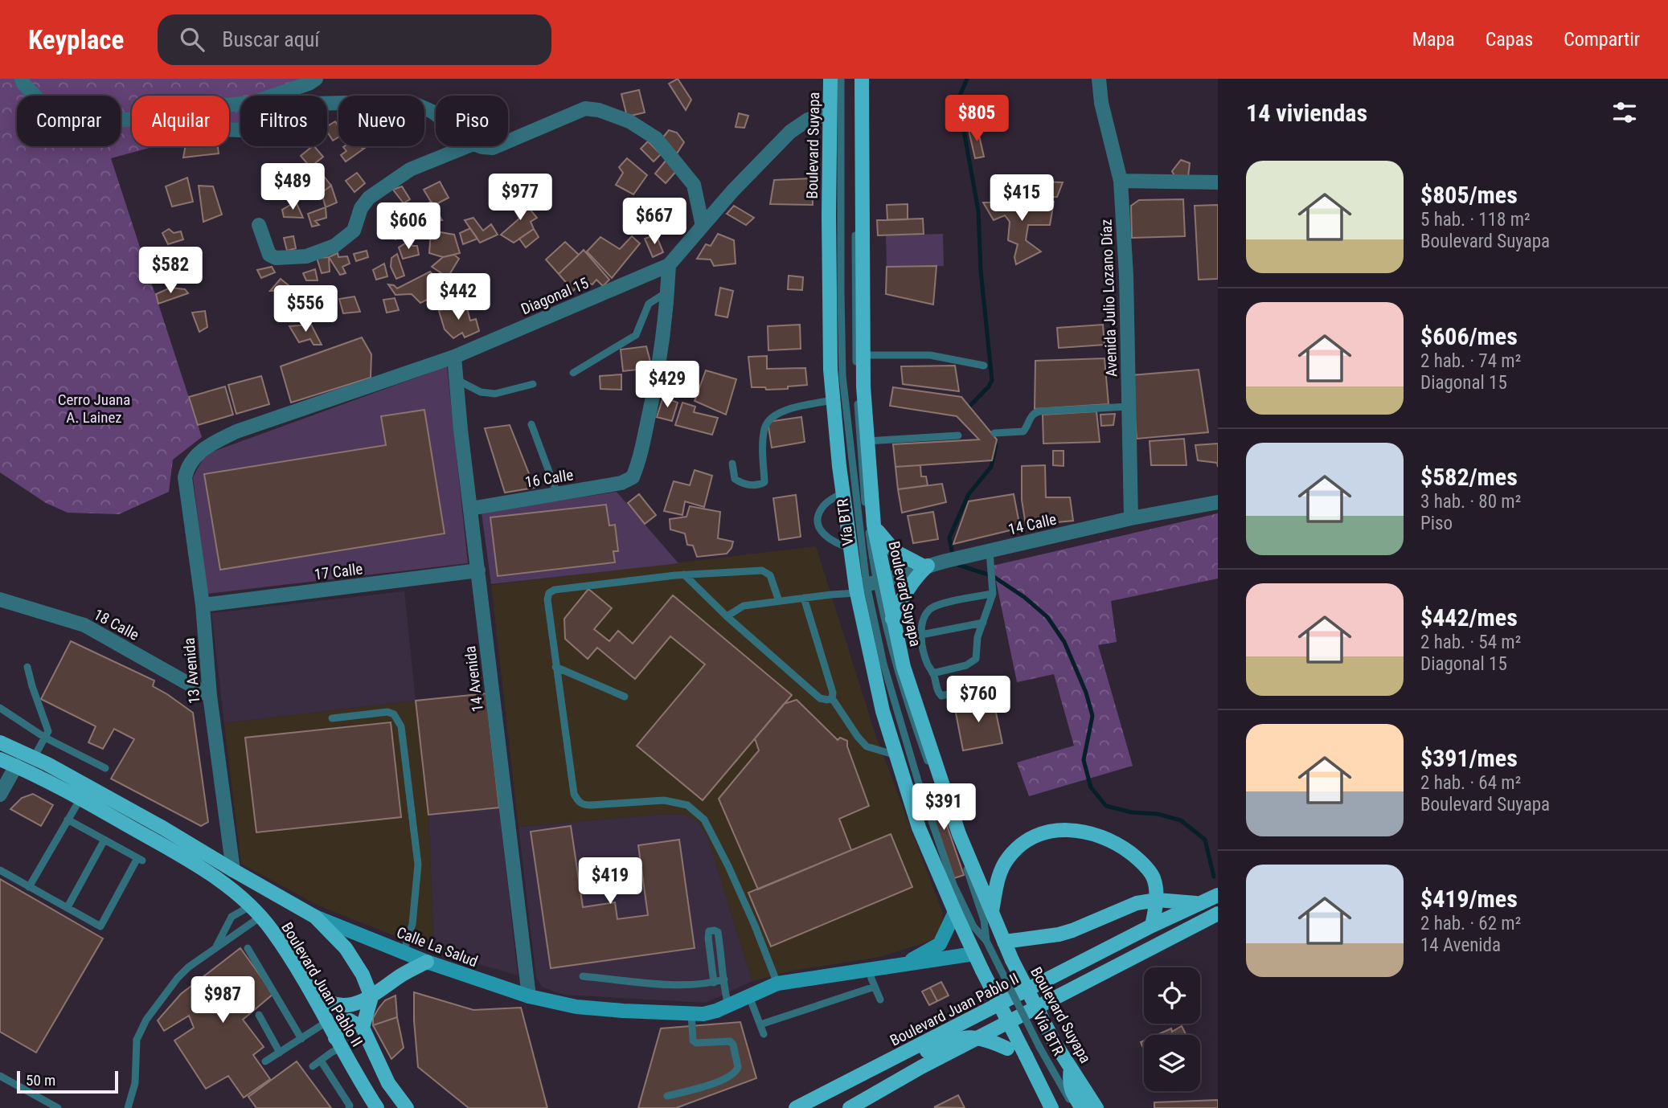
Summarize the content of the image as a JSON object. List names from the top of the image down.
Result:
{
  "streets": {
    "main road": ["Boulevard Suyapa", "Calle La Salud", "Boulevard Juan Pablo II"],
    "street": [
      "Diagonal 15",
      "Avenida Julio Lozano Díaz",
      "16 Calle",
      "14 Calle",
      "17 Calle",
      "18 Calle",
      "13 Avenida",
      "14 Avenida"
    ],
    "lane": ["Vía BTR"]
  },
  "crossings": [
    ["Boulevard Suyapa", "Diagonal 15"],
    ["Boulevard Suyapa", "Vía BTR"],
    ["Boulevard Suyapa", "14 Calle"],
    ["Boulevard Suyapa", "Calle La Salud"],
    ["Diagonal 15", "13 Avenida"],
    ["Diagonal 15", "14 Avenida"],
    ["Avenida Julio Lozano Díaz", "14 Calle"],
    ["16 Calle", "14 Avenida"],
    ["Vía BTR", "14 Calle"],
    ["17 Calle", "13 Avenida"],
    ["17 Calle", "14 Avenida"],
    ["18 Calle", "13 Avenida"],
    ["13 Avenida", "Calle La Salud"],
    ["14 Avenida", "Calle La Salud"],
    ["Calle La Salud", "Boulevard Juan Pablo II"]
  ],
  "parks": ["Cerro Juana A. Lainez"],
  "scale_bar": "50 m",
  "page": {
    "header": "Keyplace",
    "search": "Buscar aquí",
    "nav": ["Mapa", "Capas", "Compartir"],
    "heading": "14 viviendas",
    "price": [
      "$805",
      "$489",
      "$977",
      "$415",
      "$667",
      "$606",
      "$582",
      "$442",
      "$556",
      "$429",
      "$760",
      "$391",
      "$419",
      "$987"
    ],
    "chip": [
      "Comprar",
      "Alquilar",
      "Filtros",
      "Nuevo",
      "Piso"
    ],
    "list": [
      {
        "name": "$805/mes",
        "note": "5 hab. · 118 m² · Boulevard Suyapa"
      },
      {
        "name": "$606/mes",
        "note": "2 hab. · 74 m² · Diagonal 15"
      },
      {
        "name": "$582/mes",
        "note": "3 hab. · 80 m² · Piso"
      },
      {
        "name": "$442/mes",
        "note": "2 hab. · 54 m² · Diagonal 15"
      },
      {
        "name": "$391/mes",
        "note": "2 hab. · 64 m² · Boulevard Suyapa"
      },
      {
        "name": "$419/mes",
        "note": "2 hab. · 62 m² · 14 Avenida"
      }
    ],
    "scale": "50 m"
  }
}
